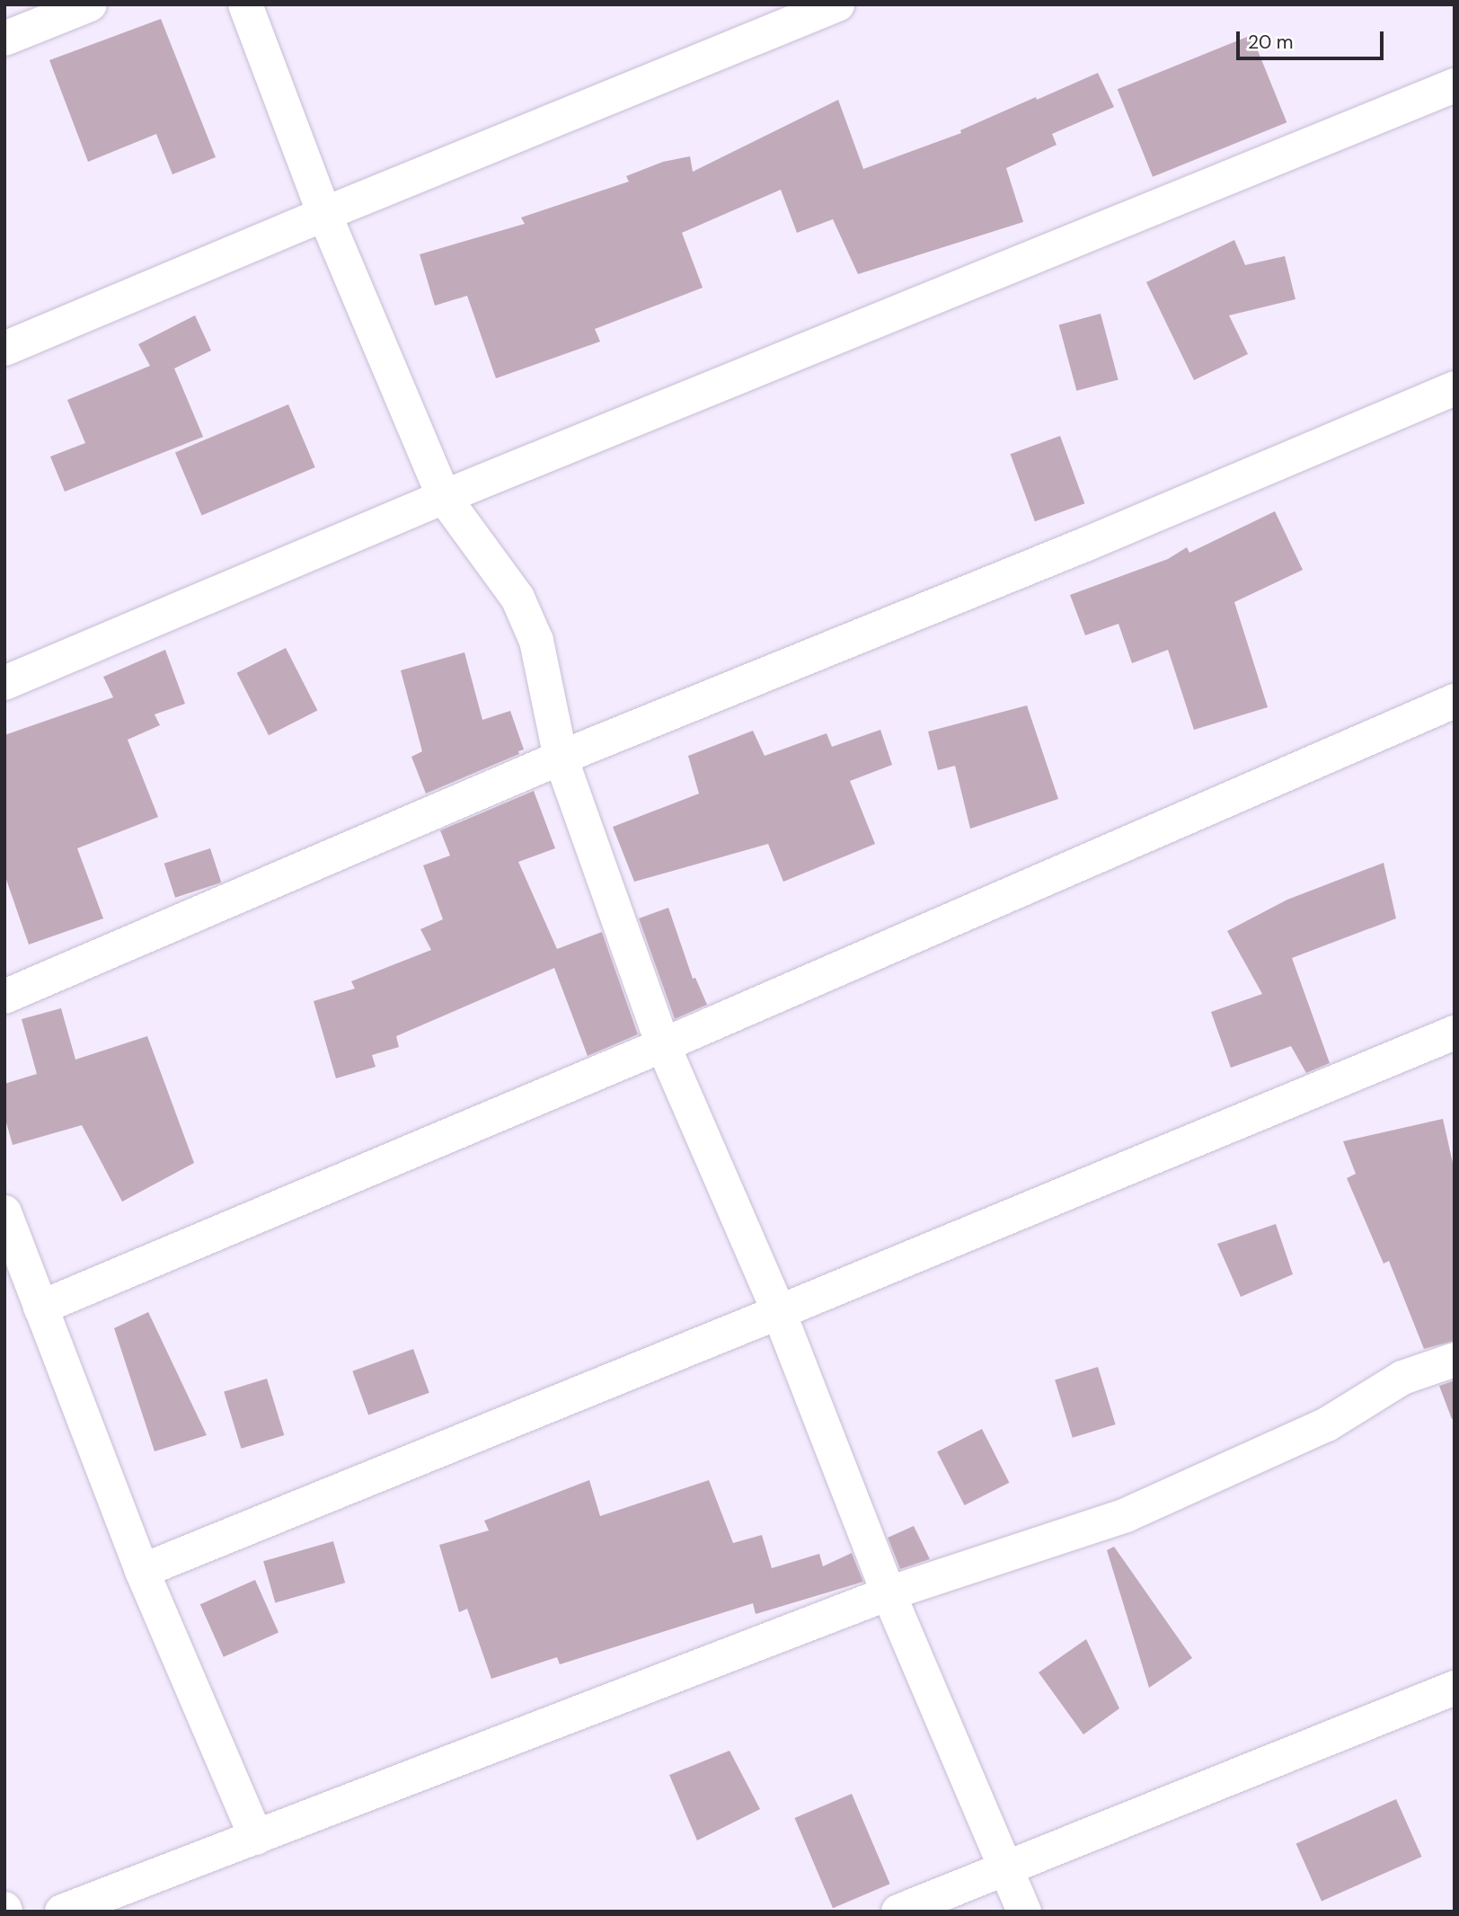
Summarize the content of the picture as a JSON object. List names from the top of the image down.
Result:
{
  "scale_bar": "20 m"
}
